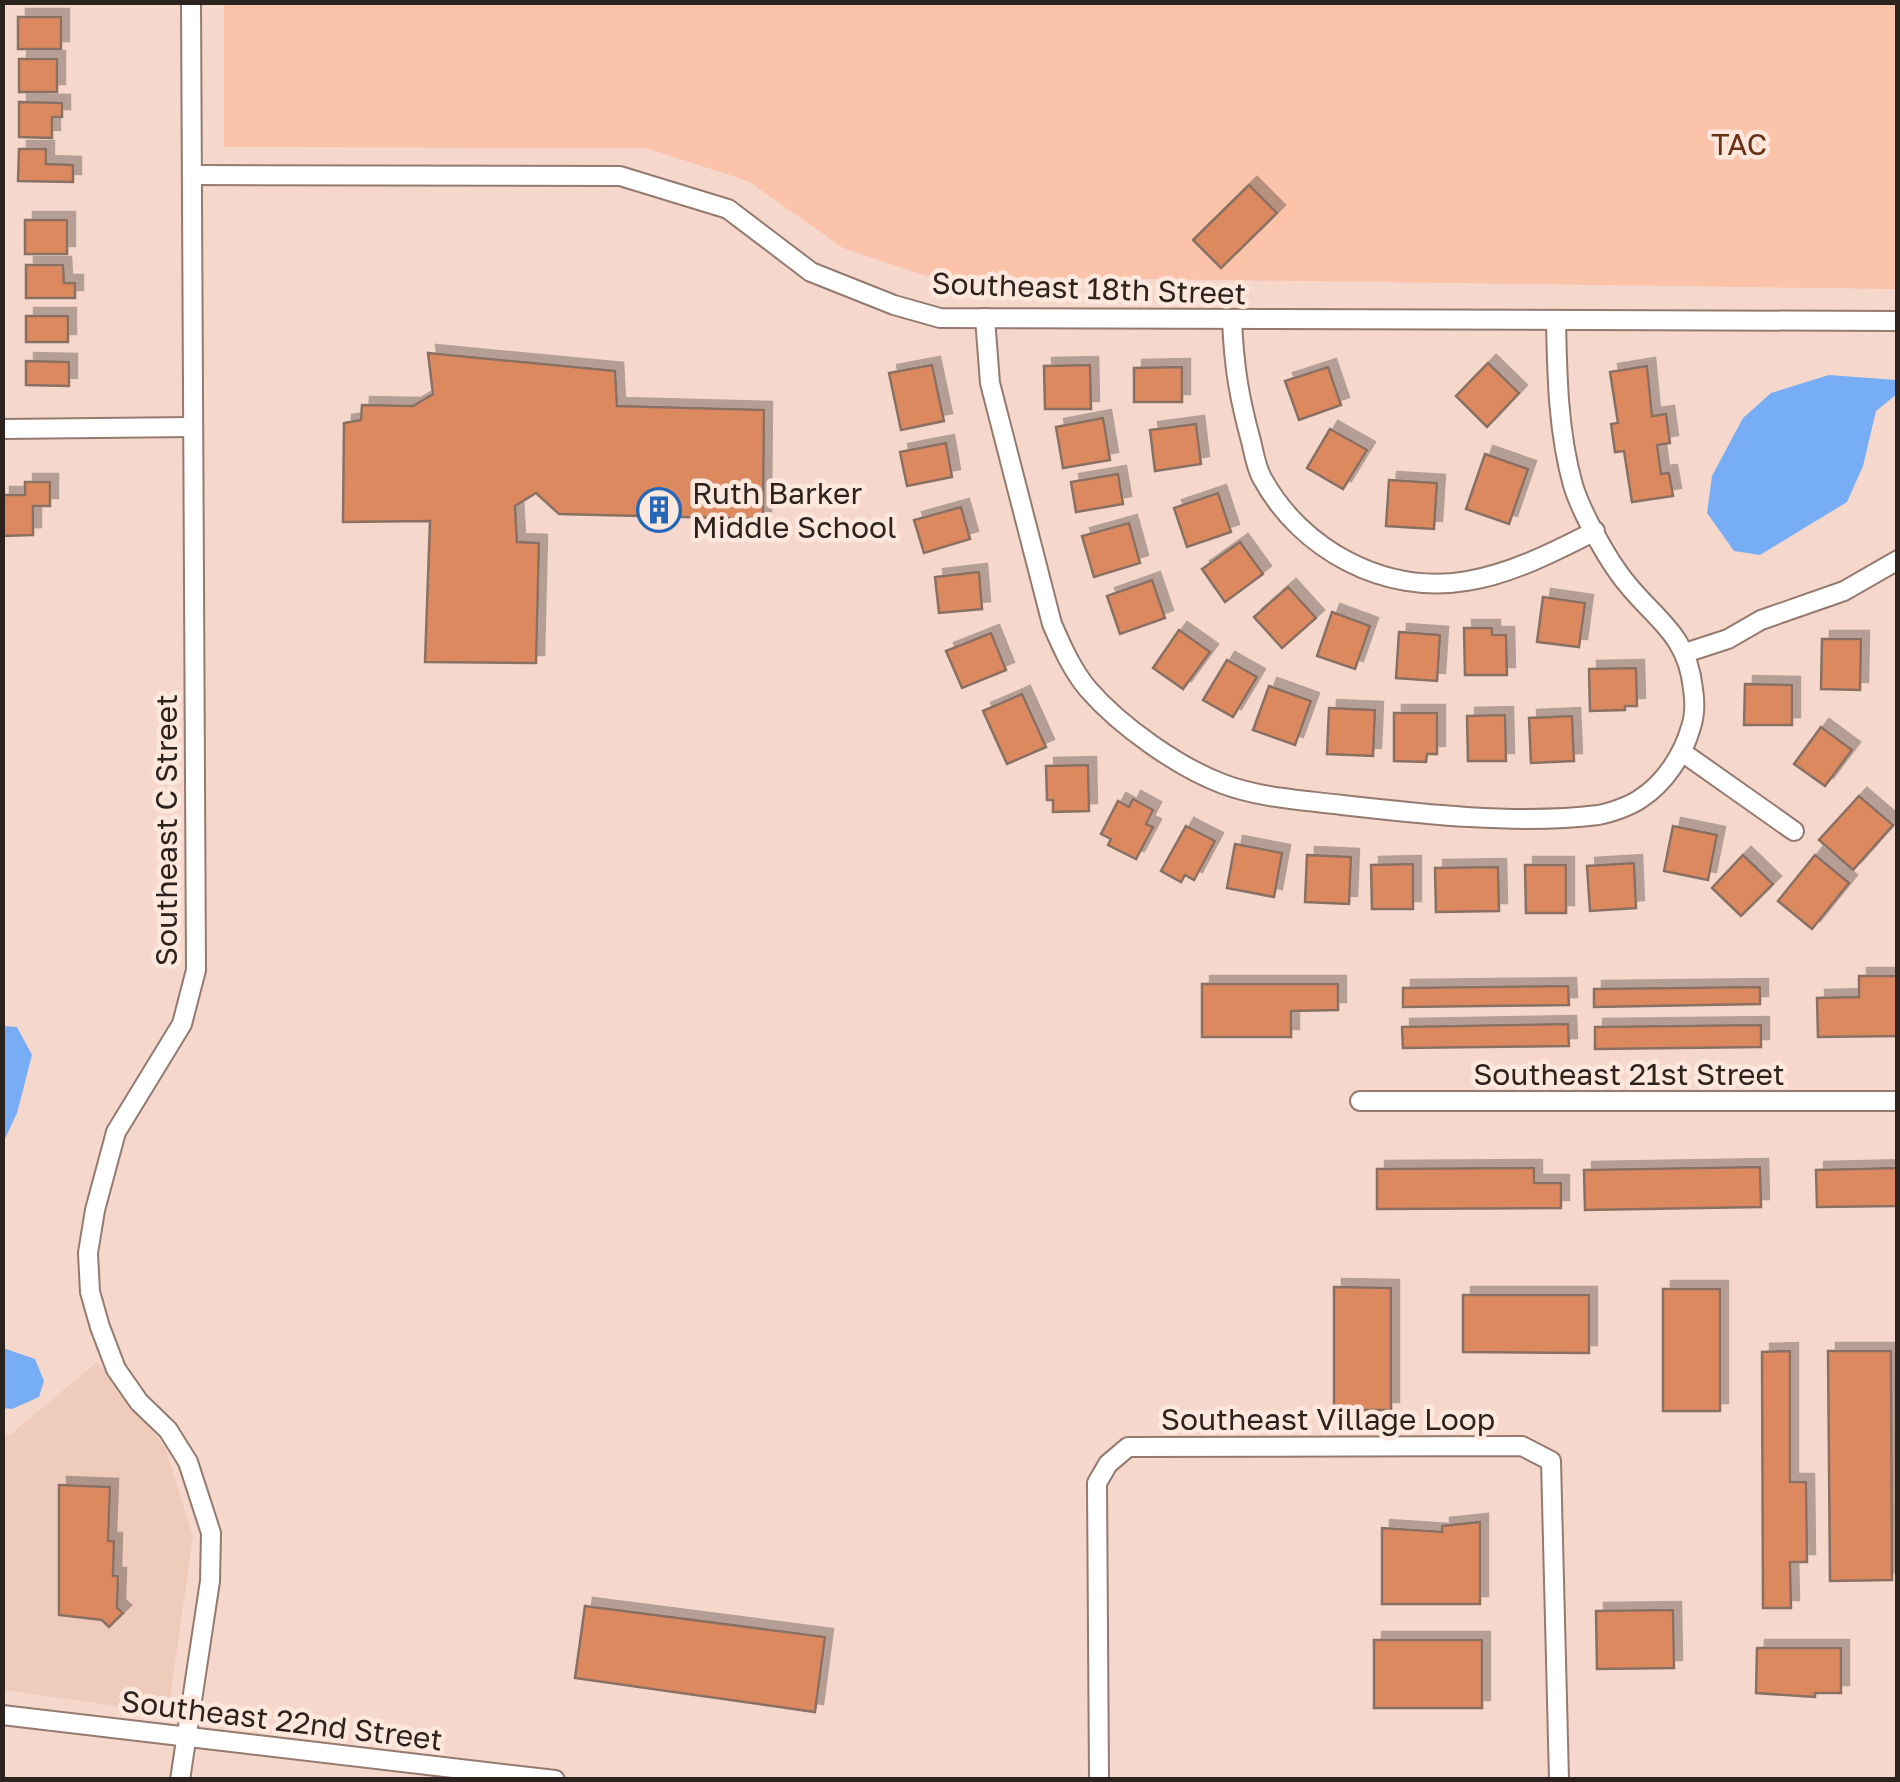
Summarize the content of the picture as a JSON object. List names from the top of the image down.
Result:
{
  "streets": {
    "street": [
      "Southeast 18th Street",
      "Southeast C Street",
      "Southeast 21st Street",
      "Southeast Village Loop",
      "Southeast 22nd Street"
    ]
  },
  "crossings": [
    ["Southeast 18th Street", "Southeast C Street"],
    ["Southeast C Street", "Southeast 22nd Street"]
  ],
  "parks": ["TAC"],
  "places": {
    "building": ["Ruth Barker Middle School"]
  }
}
